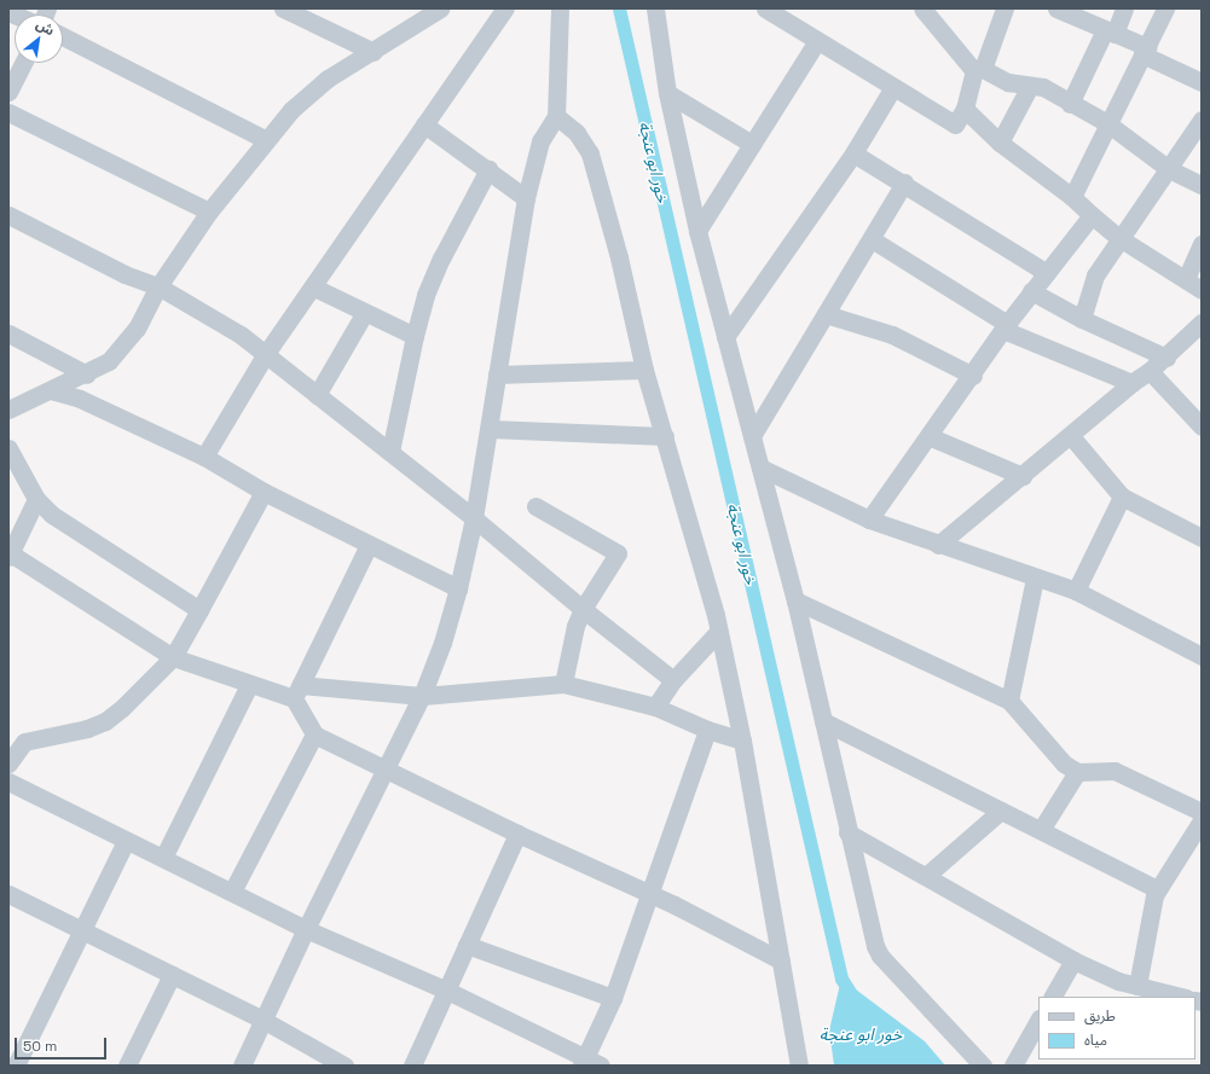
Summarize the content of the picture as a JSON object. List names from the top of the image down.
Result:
{
  "water": ["خور ابو عنجة"],
  "legend": ["طريق", "مياه"],
  "scale_bar": "50 m",
  "north": "top right"
}
